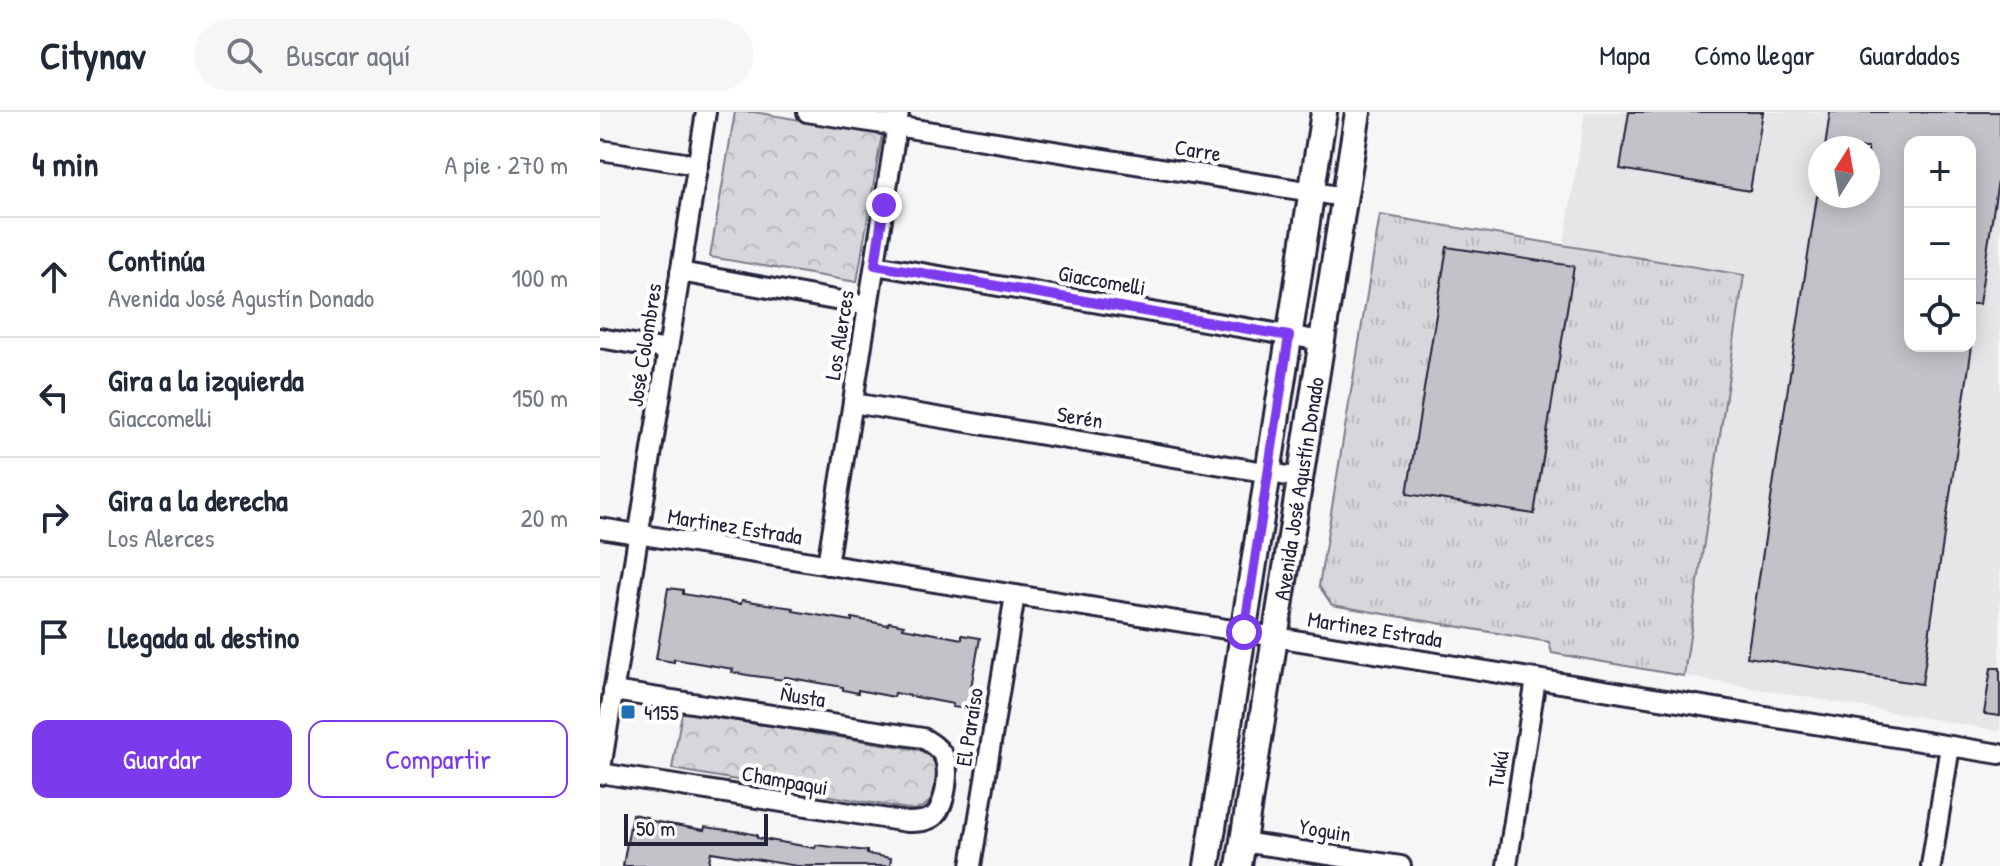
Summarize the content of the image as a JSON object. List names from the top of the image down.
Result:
{
  "streets": {
    "street": [
      "Carre",
      "Giaccomelli",
      "Los Alerces",
      "José Colombres",
      "Serén",
      "Avenida José Agustín Donado",
      "Martinez Estrada",
      "Ñusta",
      "El Paraíso",
      "Tukú",
      "Champaqui",
      "Yoguin"
    ]
  },
  "crossings": [
    ["Carre", "Los Alerces"],
    ["Carre", "Avenida José Agustín Donado"],
    ["Giaccomelli", "Los Alerces"],
    ["Giaccomelli", "Avenida José Agustín Donado"],
    ["Los Alerces", "Serén"],
    ["Los Alerces", "Martinez Estrada"],
    ["José Colombres", "Martinez Estrada"],
    ["José Colombres", "Ñusta"],
    ["José Colombres", "Champaqui"],
    ["Serén", "Avenida José Agustín Donado"],
    ["Avenida José Agustín Donado", "Martinez Estrada"],
    ["Avenida José Agustín Donado", "Yoguin"],
    ["Martinez Estrada", "El Paraíso"],
    ["Martinez Estrada", "Tukú"],
    ["Ñusta", "Champaqui"]
  ],
  "places": {
    "transit": ["4155"]
  },
  "scale_bar": "50 m",
  "north": "top",
  "page": {
    "header": "Citynav",
    "search": "Buscar aquí",
    "nav": ["Mapa", "Cómo llegar", "Guardados"],
    "heading": ["4 min", "A pie · 270 m"],
    "map_buttons": ["+", "−"],
    "list": [
      ["Continúa", "Avenida José Agustín Donado", "100 m"],
      ["Gira a la izquierda", "Giaccomelli", "150 m"],
      ["Gira a la derecha", "Los Alerces", "20 m"],
      "Llegada al destino"
    ],
    "buttons": ["Guardar", "Compartir"],
    "scale": "50 m"
  }
}
